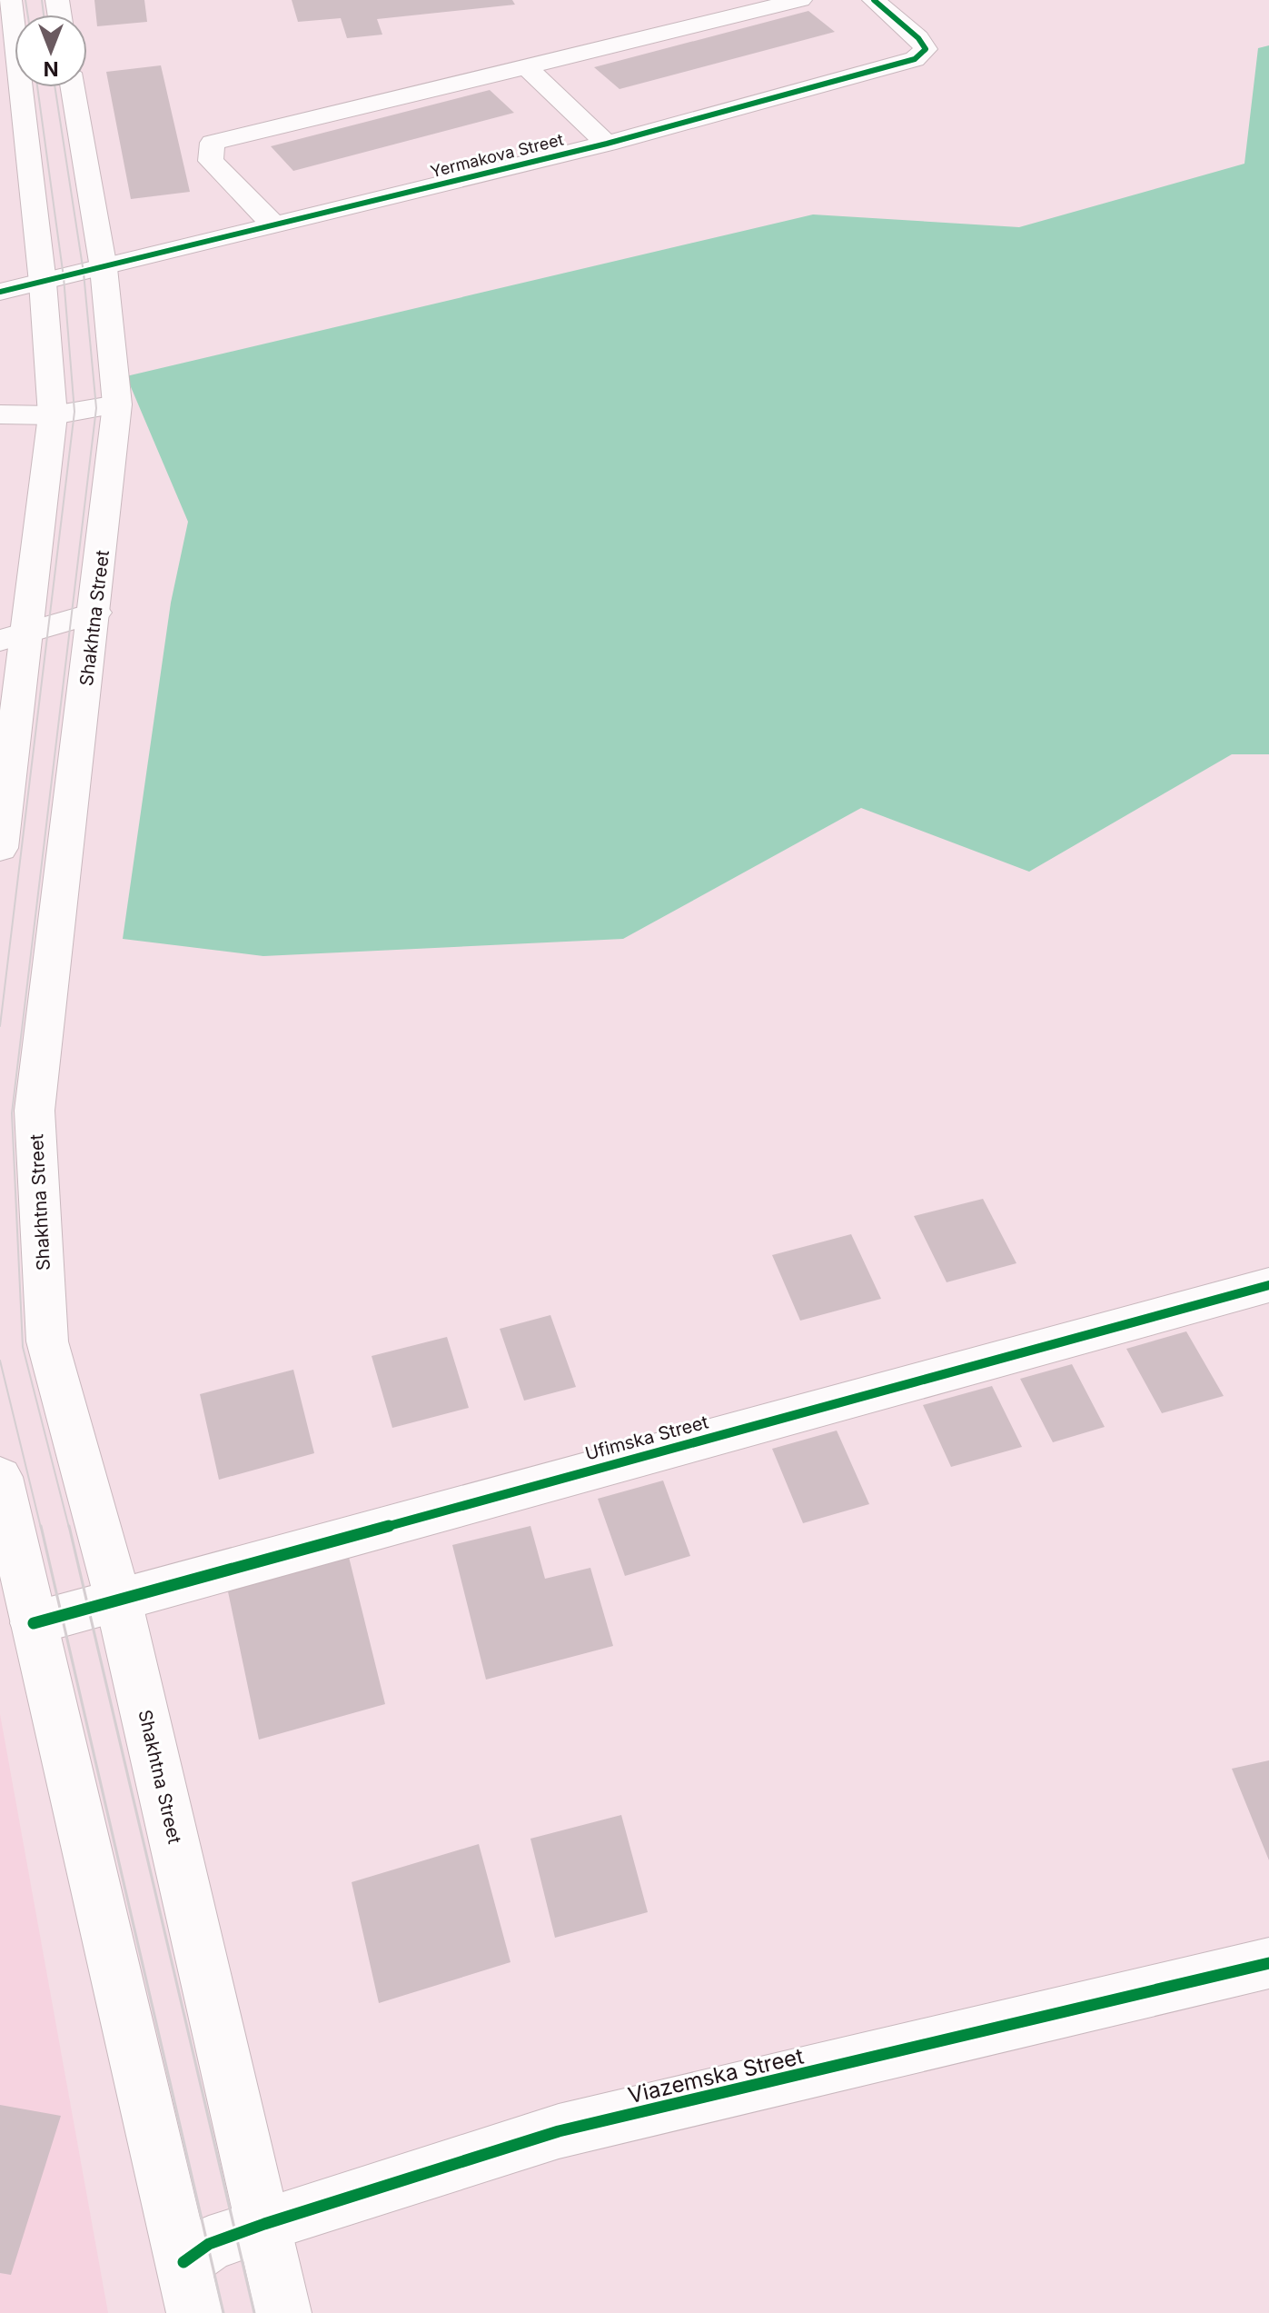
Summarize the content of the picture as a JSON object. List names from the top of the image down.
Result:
{
  "streets": {
    "main road": [
      "Yermakova Street",
      "Shakhtna Street",
      "Ufimska Street",
      "Viazemska Street"
    ]
  },
  "crossings": [
    ["Yermakova Street", "Shakhtna Street"],
    ["Shakhtna Street", "Ufimska Street"],
    ["Shakhtna Street", "Viazemska Street"]
  ],
  "north": "bottom"
}
